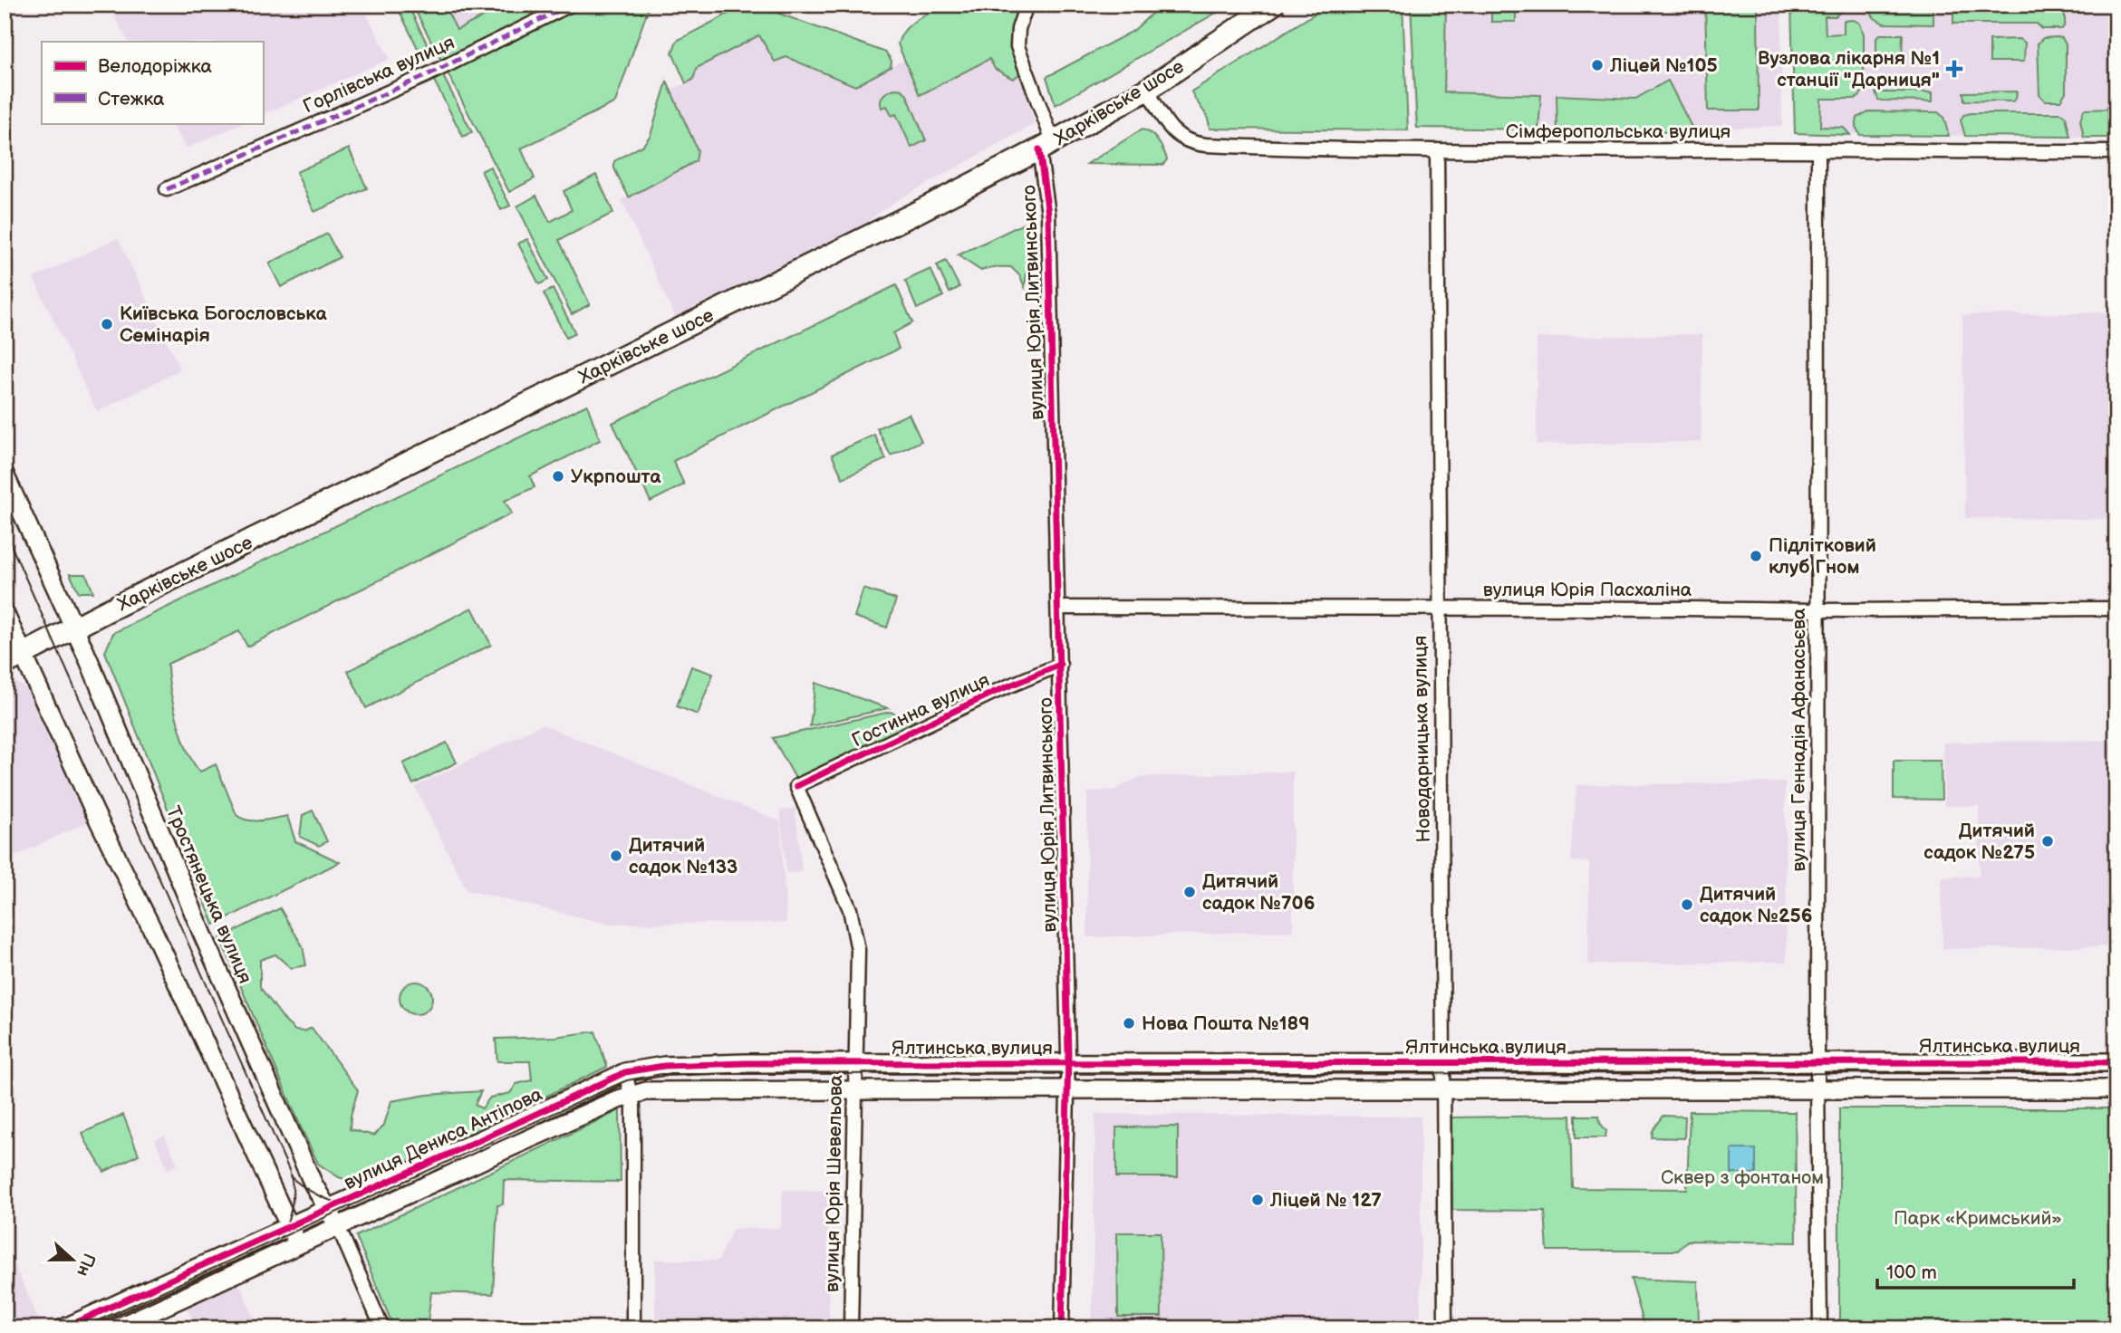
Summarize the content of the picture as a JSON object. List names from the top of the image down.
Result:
{
  "streets": {
    "main road": ["Харківське шосе"],
    "street": [
      "Горлівська вулиця",
      "Сімферопольська вулиця",
      "вулиця Юрія Литвинського",
      "вулиця Юрія Пасхаліна",
      "Гостинна вулиця",
      "Новодарницька вулиця",
      "вулиця Геннадія Афанасьєва",
      "Тростянецька вулиця",
      "Ялтинська вулиця",
      "вулиця Дениса Антіпова",
      "вулиця Юрія Шевельова"
    ]
  },
  "crossings": [
    ["Харківське шосе", "Сімферопольська вулиця"],
    ["Харківське шосе", "вулиця Юрія Литвинського"],
    ["Харківське шосе", "Тростянецька вулиця"],
    ["Сімферопольська вулиця", "Новодарницька вулиця"],
    ["Сімферопольська вулиця", "вулиця Геннадія Афанасьєва"],
    ["вулиця Юрія Литвинського", "вулиця Юрія Пасхаліна"],
    ["вулиця Юрія Литвинського", "Гостинна вулиця"],
    ["вулиця Юрія Литвинського", "Ялтинська вулиця"],
    ["вулиця Юрія Пасхаліна", "Новодарницька вулиця"],
    ["вулиця Юрія Пасхаліна", "вулиця Геннадія Афанасьєва"],
    ["Гостинна вулиця", "вулиця Юрія Шевельова"],
    ["Новодарницька вулиця", "Ялтинська вулиця"],
    ["вулиця Геннадія Афанасьєва", "Ялтинська вулиця"],
    ["Тростянецька вулиця", "вулиця Дениса Антіпова"],
    ["Ялтинська вулиця", "вулиця Дениса Антіпова"],
    ["Ялтинська вулиця", "вулиця Юрія Шевельова"],
    ["вулиця Дениса Антіпова", "вулиця Юрія Шевельова"]
  ],
  "parks": ["Сквер з фонтаном", "Парк «Кримський»"],
  "places": {
    "other": [
      "Ліцей №105",
      "Київська Богословська Семінарія",
      "Укрпошта",
      "Підлітковий клуб Гном",
      "Дитячий садок №275",
      "Дитячий садок №133",
      "Дитячий садок №706",
      "Дитячий садок №256",
      "Нова Пошта №189",
      "Ліцей № 127"
    ],
    "health": ["Вузлова лікарня №1 станції \"Дарниця\""]
  },
  "legend": ["Велодоріжка", "Стежка"],
  "scale_bar": "100 m",
  "north": "right"
}
